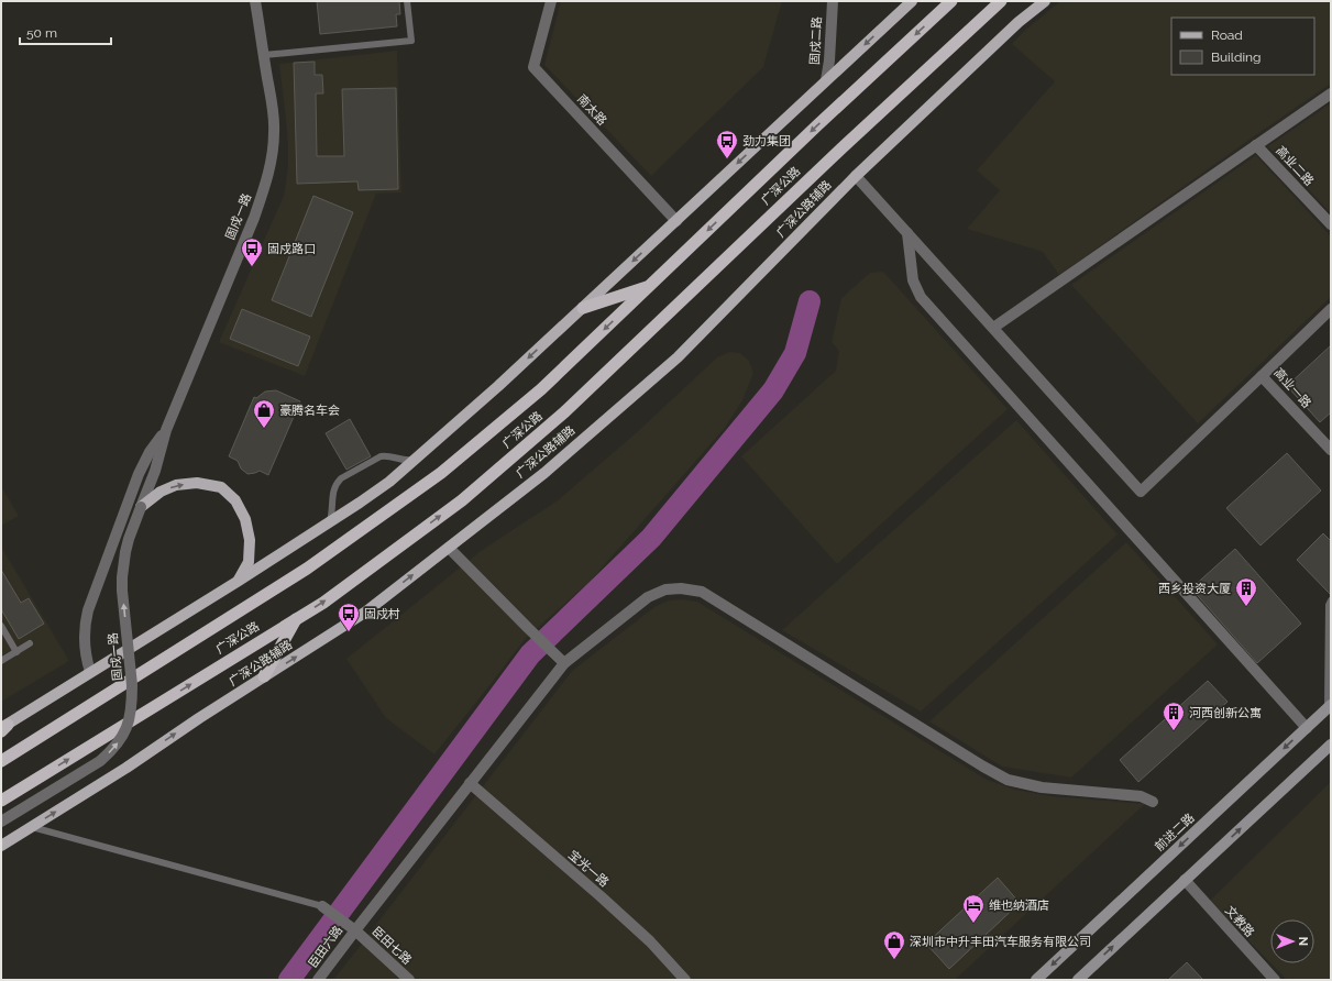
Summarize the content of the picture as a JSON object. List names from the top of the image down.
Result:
{
  "streets": {
    "highway": ["广深公路"],
    "main road": ["广深公路辅路", "前进二路"],
    "street": [
      "固戍二路",
      "南太路",
      "高业二路",
      "固戍一路",
      "高业一路",
      "宝光一路",
      "文教路",
      "臣田七路",
      "臣田六路"
    ]
  },
  "crossings": [
    ["宝光一路", "臣田六路"],
    ["臣田七路", "臣田六路"]
  ],
  "places": {
    "bus stop": ["劲力集团", "固戍路口", "固戍村"],
    "shop": ["豪腾名车会", "深圳市中升丰田汽车服务有限公司"],
    "building": ["西乡投资大厦", "河西创新公寓"],
    "hotel": ["维也纳酒店"]
  },
  "legend": ["Road", "Building"],
  "scale_bar": "50 m",
  "north": "right"
}
